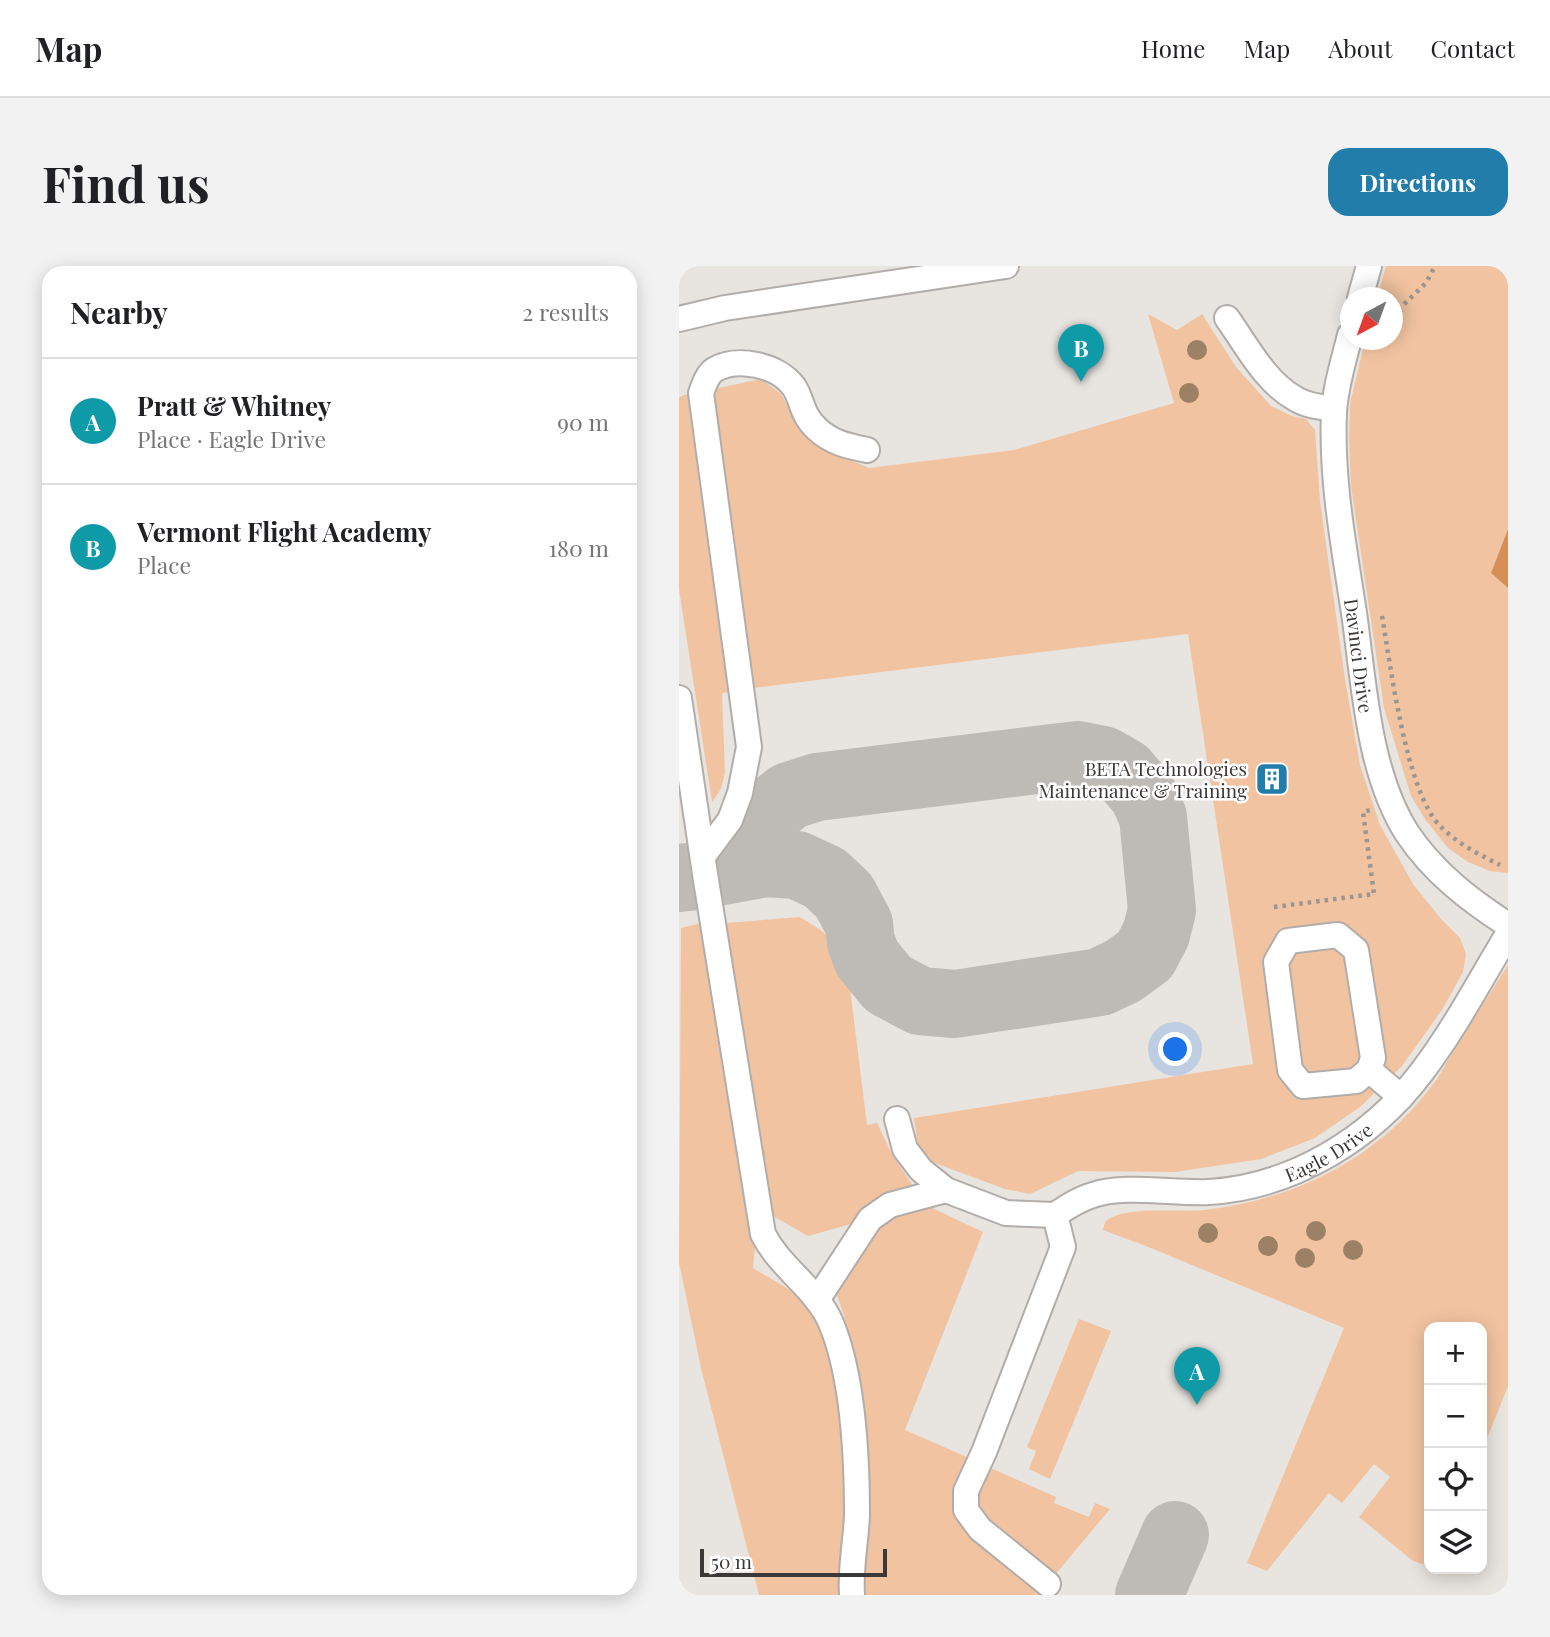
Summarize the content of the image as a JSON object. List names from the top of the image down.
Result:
{
  "streets": {
    "street": ["Davinci Drive", "Eagle Drive"]
  },
  "places": {
    "building": ["BETA Technologies Maintenance & Training"]
  },
  "scale_bar": "50 m",
  "north": "bottom left",
  "page": {
    "header": "Map",
    "nav": [
      "Home",
      "Map",
      "About",
      "Contact"
    ],
    "buttons": "Directions",
    "title": "Find us",
    "heading": ["Nearby", "2 results"],
    "pins": ["B", "A"],
    "list": [
      {
        "mark": "A",
        "name": "Pratt & Whitney",
        "note": "Place · Eagle Drive",
        "value": "90 m"
      },
      {
        "mark": "B",
        "name": "Vermont Flight Academy",
        "note": "Place",
        "value": "180 m"
      }
    ],
    "map_buttons": ["+", "−"],
    "scale": "50 m"
  }
}
